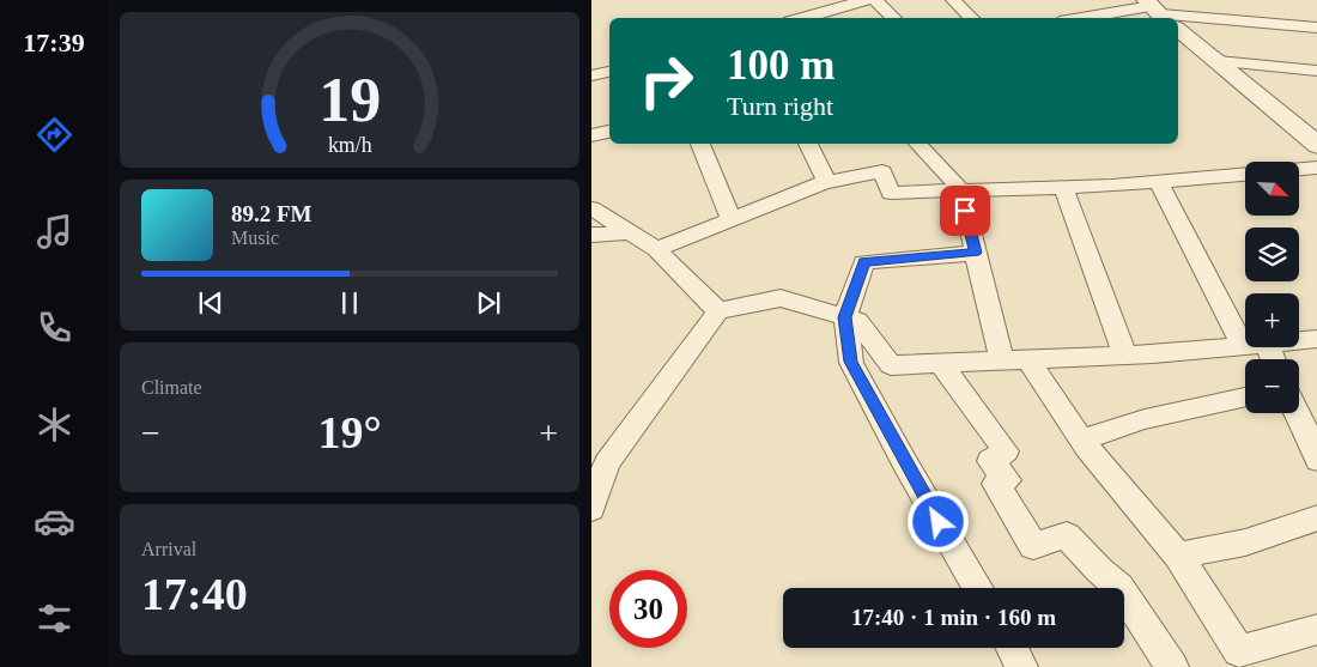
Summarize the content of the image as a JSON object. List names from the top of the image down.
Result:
{
  "north": "bottom right",
  "page": {
    "tabs": "17:39",
    "turn": ["100 m", "Turn right"],
    "map_buttons": ["+", "−"],
    "song": ["89.2 FM", "Music"],
    "tile": [
      "Climate",
      ["Arrival", "17:40"]
    ],
    "heat": ["−", "19°", "+"],
    "limit": "30",
    "trip": "17:40 · 1 min · 160 m",
    "gauge": ["19", "km/h"]
  }
}
